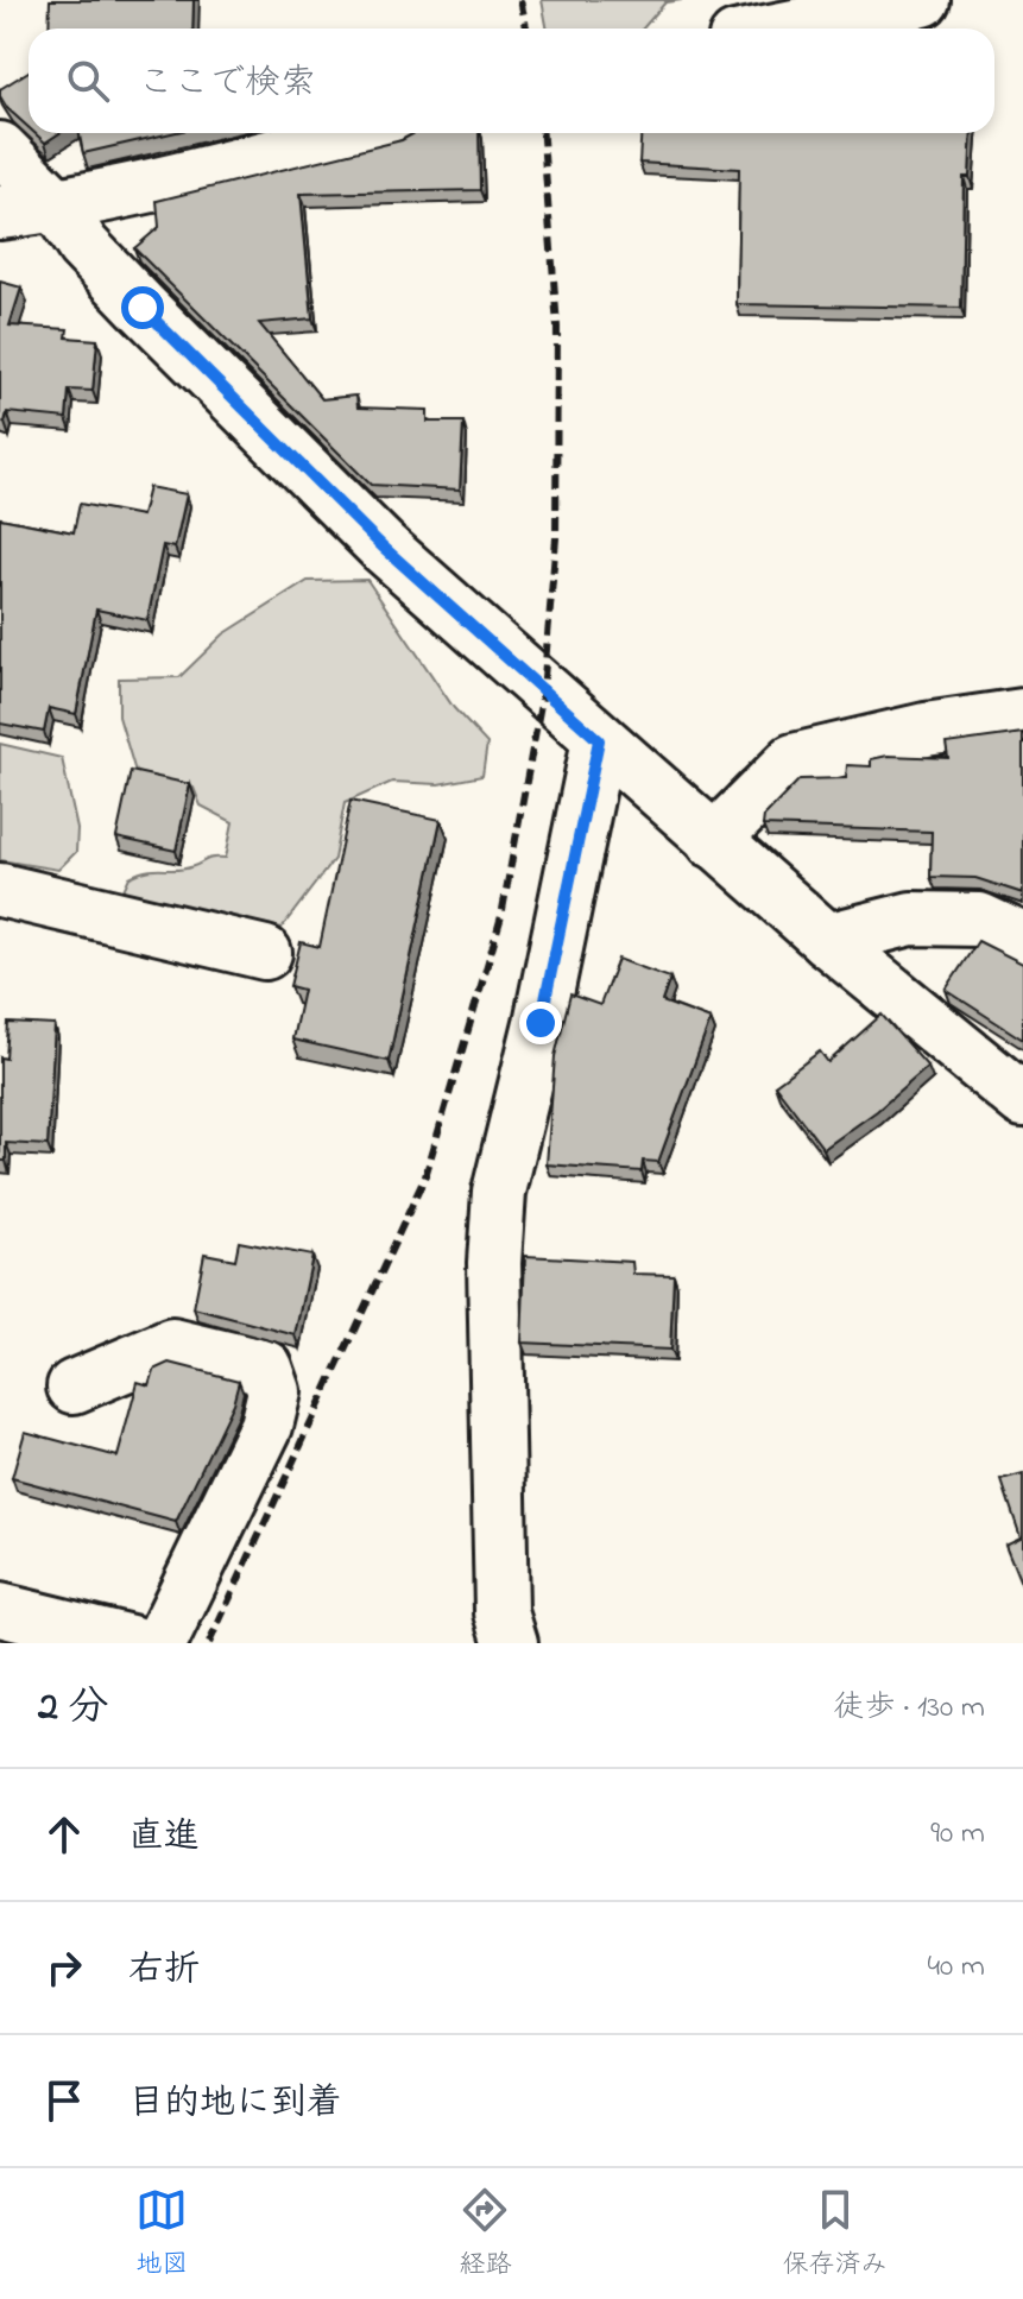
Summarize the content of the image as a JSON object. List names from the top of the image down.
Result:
{
  "page": {
    "search": "ここで検索",
    "heading": ["2 分", "徒歩 · 130 m"],
    "list": [
      ["直進", "90 m"],
      ["右折", "40 m"],
      "目的地に到着"
    ],
    "nav": ["地図", "経路", "保存済み"]
  }
}
